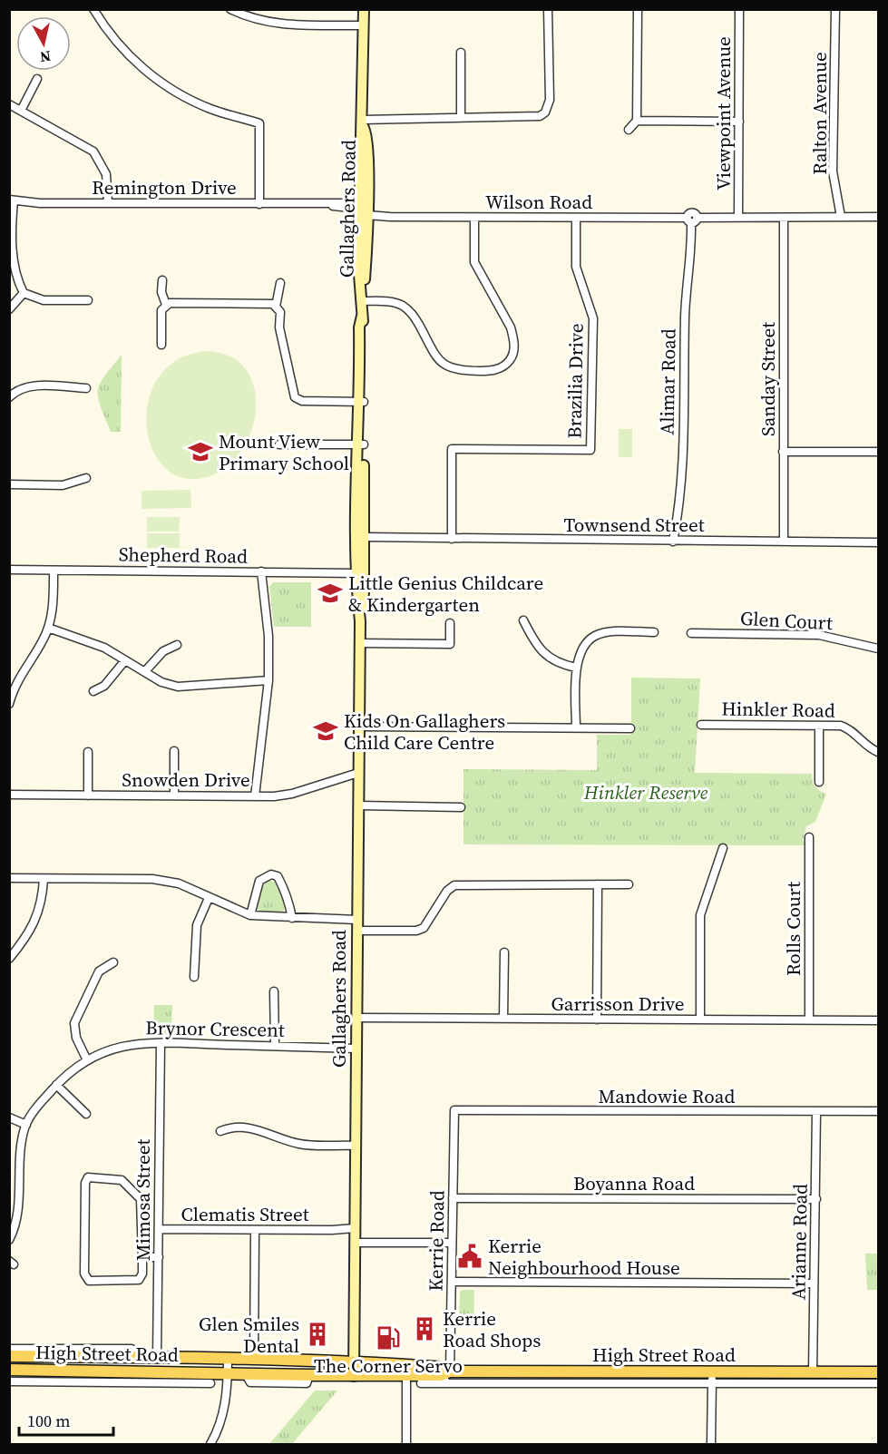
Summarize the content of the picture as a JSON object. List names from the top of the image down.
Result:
{
  "streets": {
    "main road": ["High Street Road"],
    "street": [
      "Viewpoint Avenue",
      "Ralton Avenue",
      "Remington Drive",
      "Wilson Road",
      "Gallaghers Road",
      "Sanday Street",
      "Brazilia Drive",
      "Alimar Road",
      "Townsend Street",
      "Shepherd Road",
      "Glen Court",
      "Hinkler Road",
      "Snowden Drive",
      "Rolls Court",
      "Garrisson Drive",
      "Brynor Crescent",
      "Mandowie Road",
      "Boyanna Road",
      "Mimosa Street",
      "Clematis Street",
      "Kerrie Road",
      "Arianne Road"
    ]
  },
  "crossings": [
    ["Viewpoint Avenue", "Wilson Road"],
    ["Ralton Avenue", "Wilson Road"],
    ["Remington Drive", "Wilson Road"],
    ["Remington Drive", "Gallaghers Road"],
    ["Wilson Road", "Gallaghers Road"],
    ["Wilson Road", "Sanday Street"],
    ["Wilson Road", "Brazilia Drive"],
    ["Wilson Road", "Alimar Road"],
    ["Gallaghers Road", "Townsend Street"],
    ["Gallaghers Road", "Shepherd Road"],
    ["Gallaghers Road", "Snowden Drive"],
    ["Gallaghers Road", "Garrisson Drive"],
    ["Gallaghers Road", "Brynor Crescent"],
    ["Gallaghers Road", "Clematis Street"],
    ["Gallaghers Road", "High Street Road"],
    ["Sanday Street", "Townsend Street"],
    ["Brazilia Drive", "Townsend Street"],
    ["Alimar Road", "Townsend Street"],
    ["Rolls Court", "Garrisson Drive"],
    ["Brynor Crescent", "Mimosa Street"],
    ["Mandowie Road", "Kerrie Road"],
    ["Mandowie Road", "Arianne Road"],
    ["Boyanna Road", "Kerrie Road"],
    ["Boyanna Road", "Arianne Road"],
    ["Mimosa Street", "Clematis Street"],
    ["Mimosa Street", "High Street Road"],
    ["Clematis Street", "Kerrie Road"],
    ["Kerrie Road", "High Street Road"],
    ["Arianne Road", "High Street Road"]
  ],
  "parks": ["Hinkler Reserve"],
  "places": {
    "school or university": ["Mount View Primary School", "Little Genius Childcare & Kindergarten", "Kids On Gallaghers Child Care Centre"],
    "public building": ["Kerrie Neighbourhood House"],
    "building": ["Kerrie Road Shops", "Glen Smiles Dental"],
    "fuel station": ["The Corner Servo"]
  },
  "scale_bar": "100 m",
  "north": "bottom"
}
